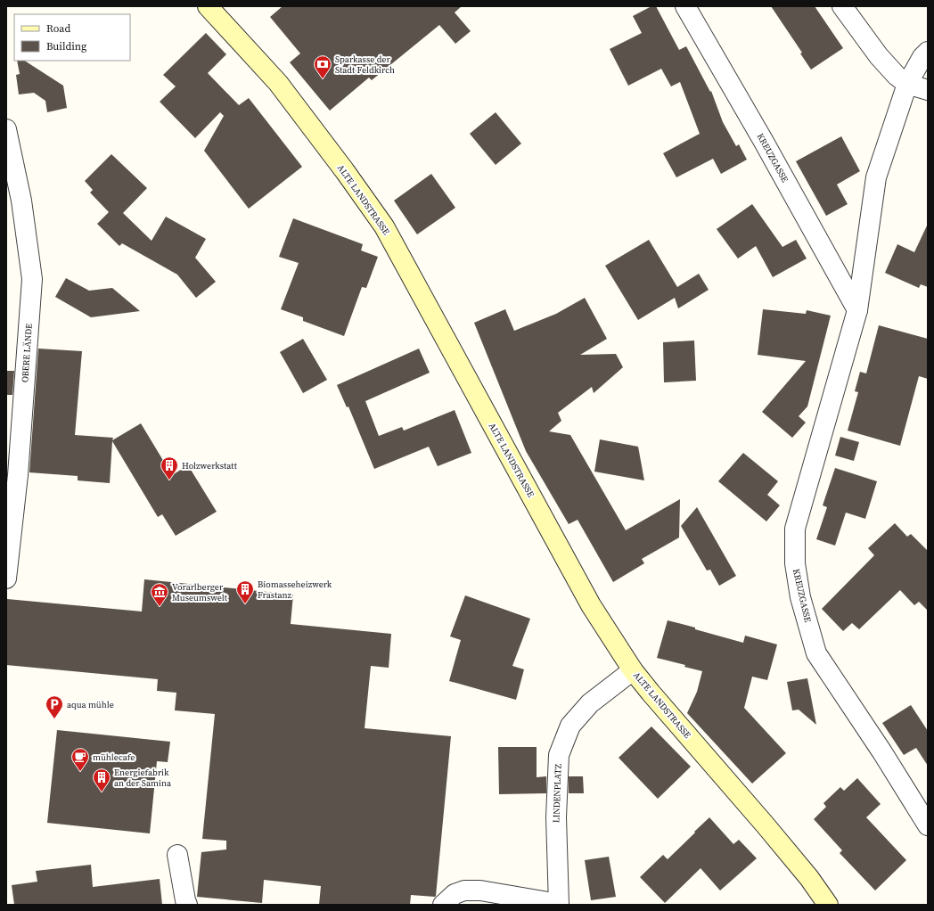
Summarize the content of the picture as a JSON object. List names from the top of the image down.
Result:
{
  "streets": {
    "main road": ["ALTE LANDSTRASSE"],
    "street": ["KREUZGASSE", "OBERE LÄNDE", "LINDENPLATZ"]
  },
  "crossings": [
    ["ALTE LANDSTRASSE", "LINDENPLATZ"]
  ],
  "places": {
    "bank": ["Sparkasse der Stadt Feldkirch"],
    "building": ["Holzwerkstatt", "Biomasseheizwerk Frastanz", "Energiefabrik an der Samina"],
    "museum": ["Vorarlberger Museumswelt"],
    "parking": ["aqua mühle"],
    "cafe": ["mühlecafe"]
  },
  "legend": ["Road", "Building"]
}
